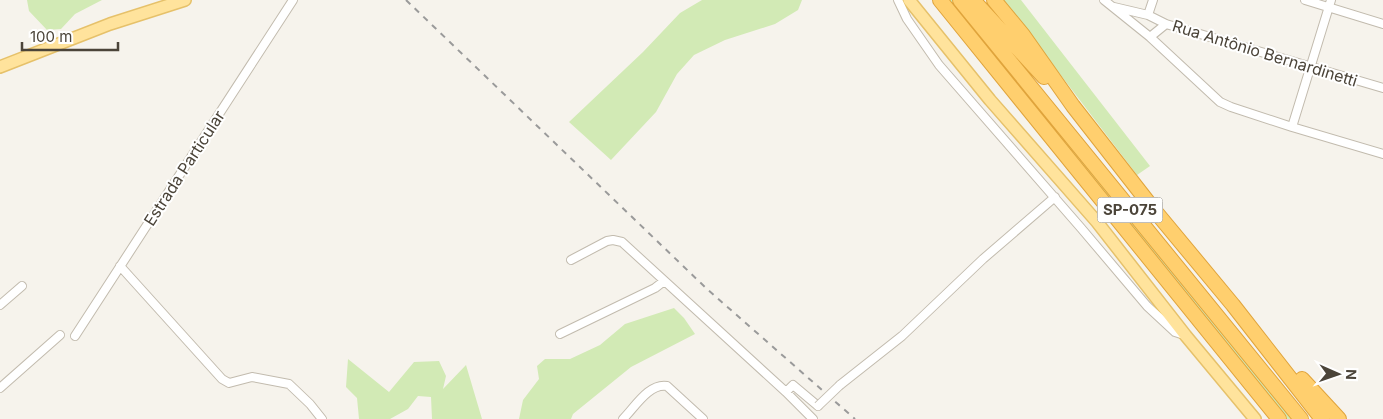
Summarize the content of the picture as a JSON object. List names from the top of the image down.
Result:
{
  "streets": {
    "highway": ["SP-075"],
    "street": ["Rua Antônio Bernardinetti", "Estrada Particular"]
  },
  "scale_bar": "100 m",
  "north": "right"
}
